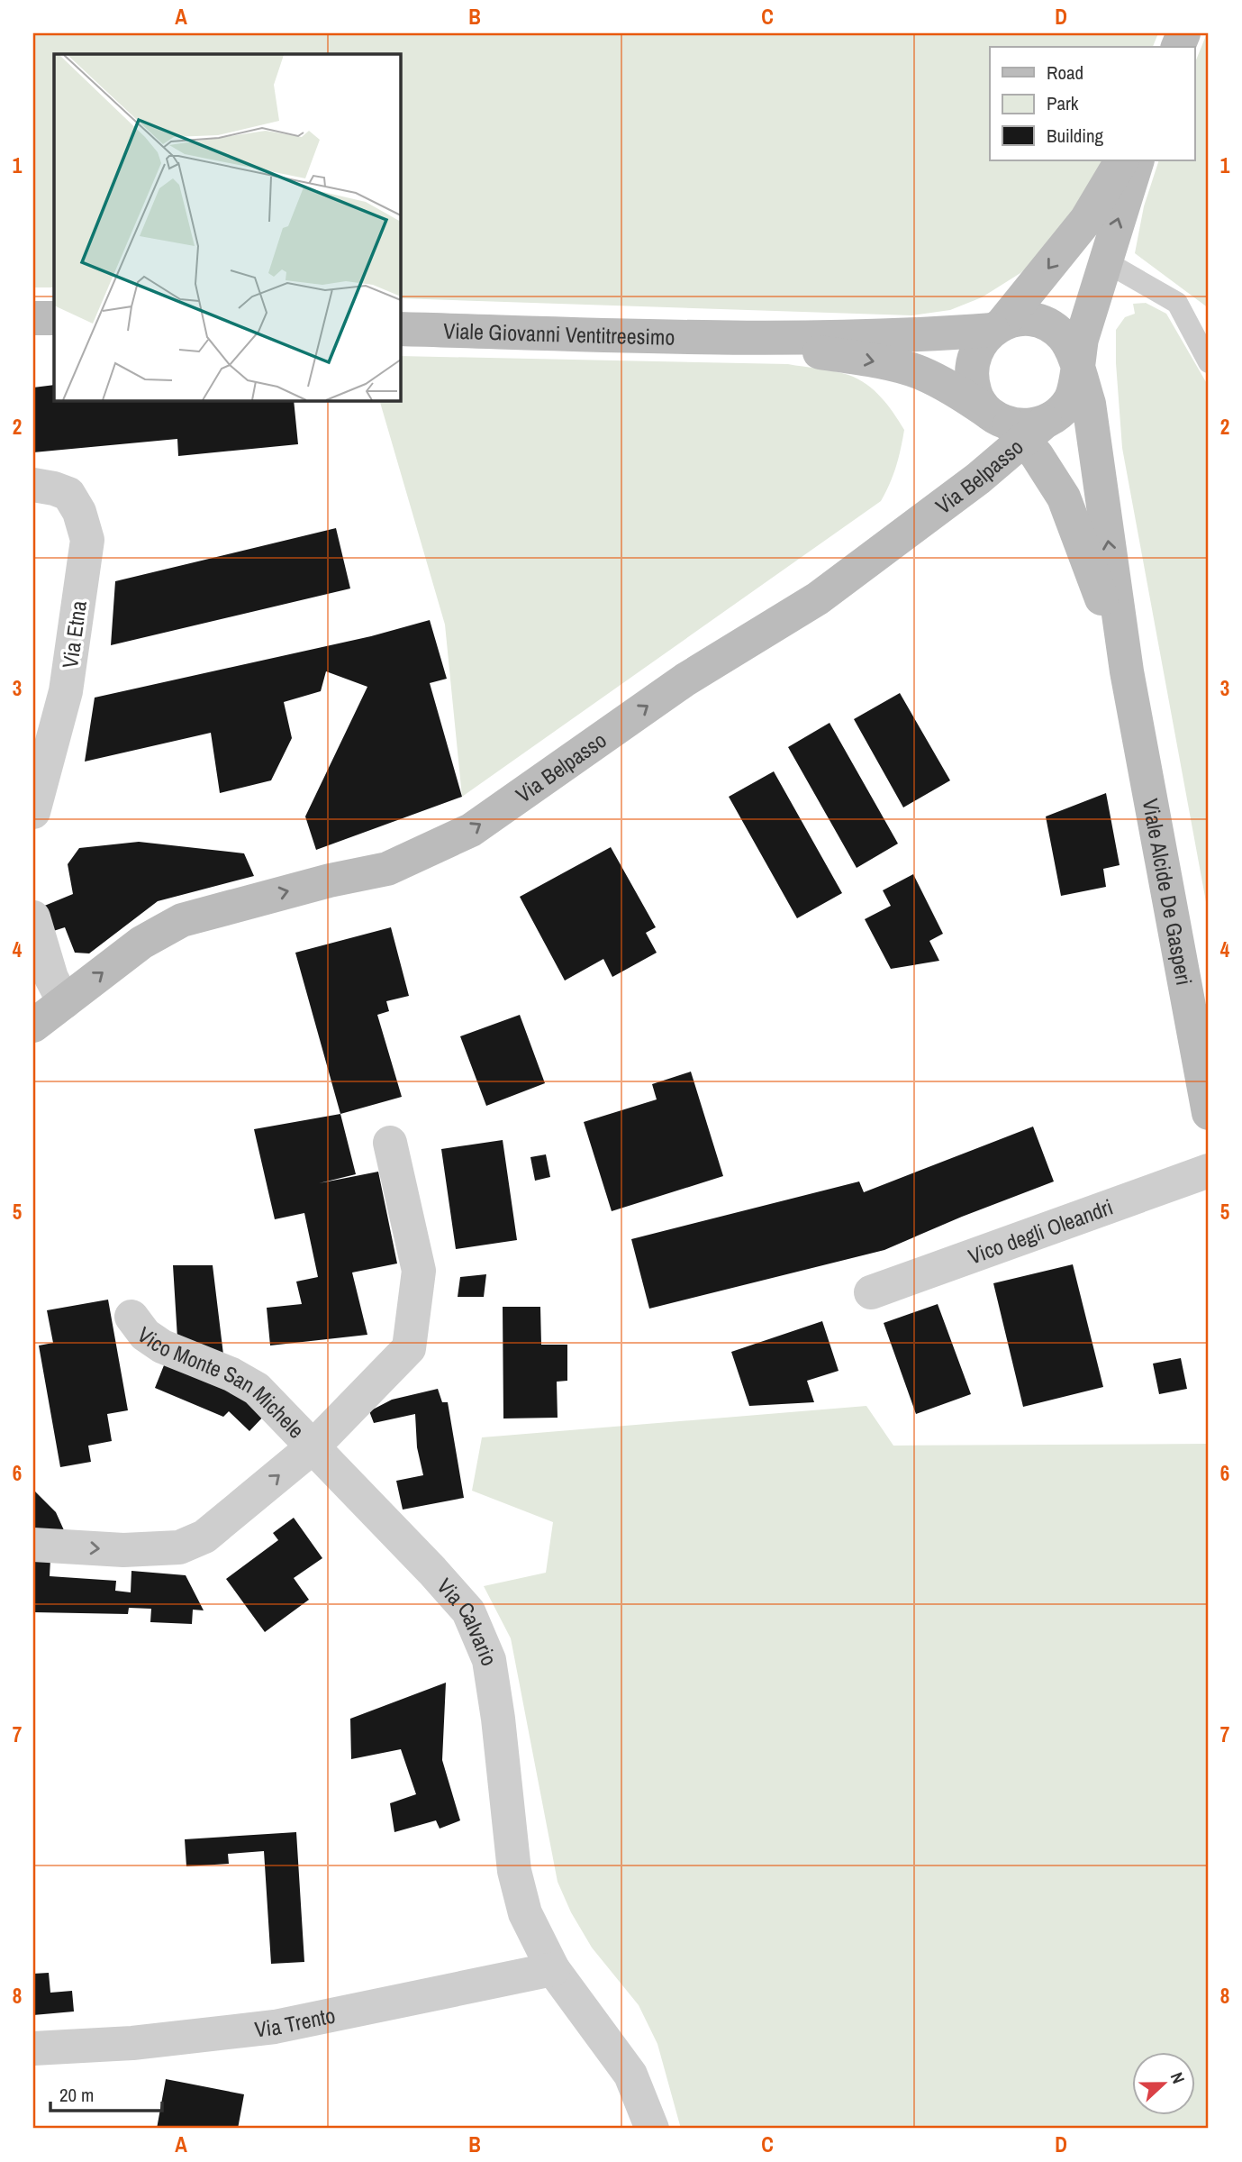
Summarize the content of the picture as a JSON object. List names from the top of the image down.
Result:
{
  "streets": {
    "main road": ["Viale Giovanni Ventitreesimo", "Via Belpasso", "Viale Alcide De Gasperi"],
    "street": [
      "Via Etna",
      "Vico degli Oleandri",
      "Vico Monte San Michele",
      "Via Calvario",
      "Via Trento"
    ]
  },
  "crossings": [
    ["Vico Monte San Michele", "Via Calvario"],
    ["Via Calvario", "Via Trento"]
  ],
  "one_way": ["Via Belpasso"],
  "legend": ["Road", "Park", "Building"],
  "scale_bar": "20 m",
  "north": "right",
  "grid": {
    "columns": [
      "A",
      "B",
      "C",
      "D"
    ],
    "rows": [
      "1",
      "2",
      "3",
      "4",
      "5",
      "6",
      "7",
      "8"
    ]
  }
}
